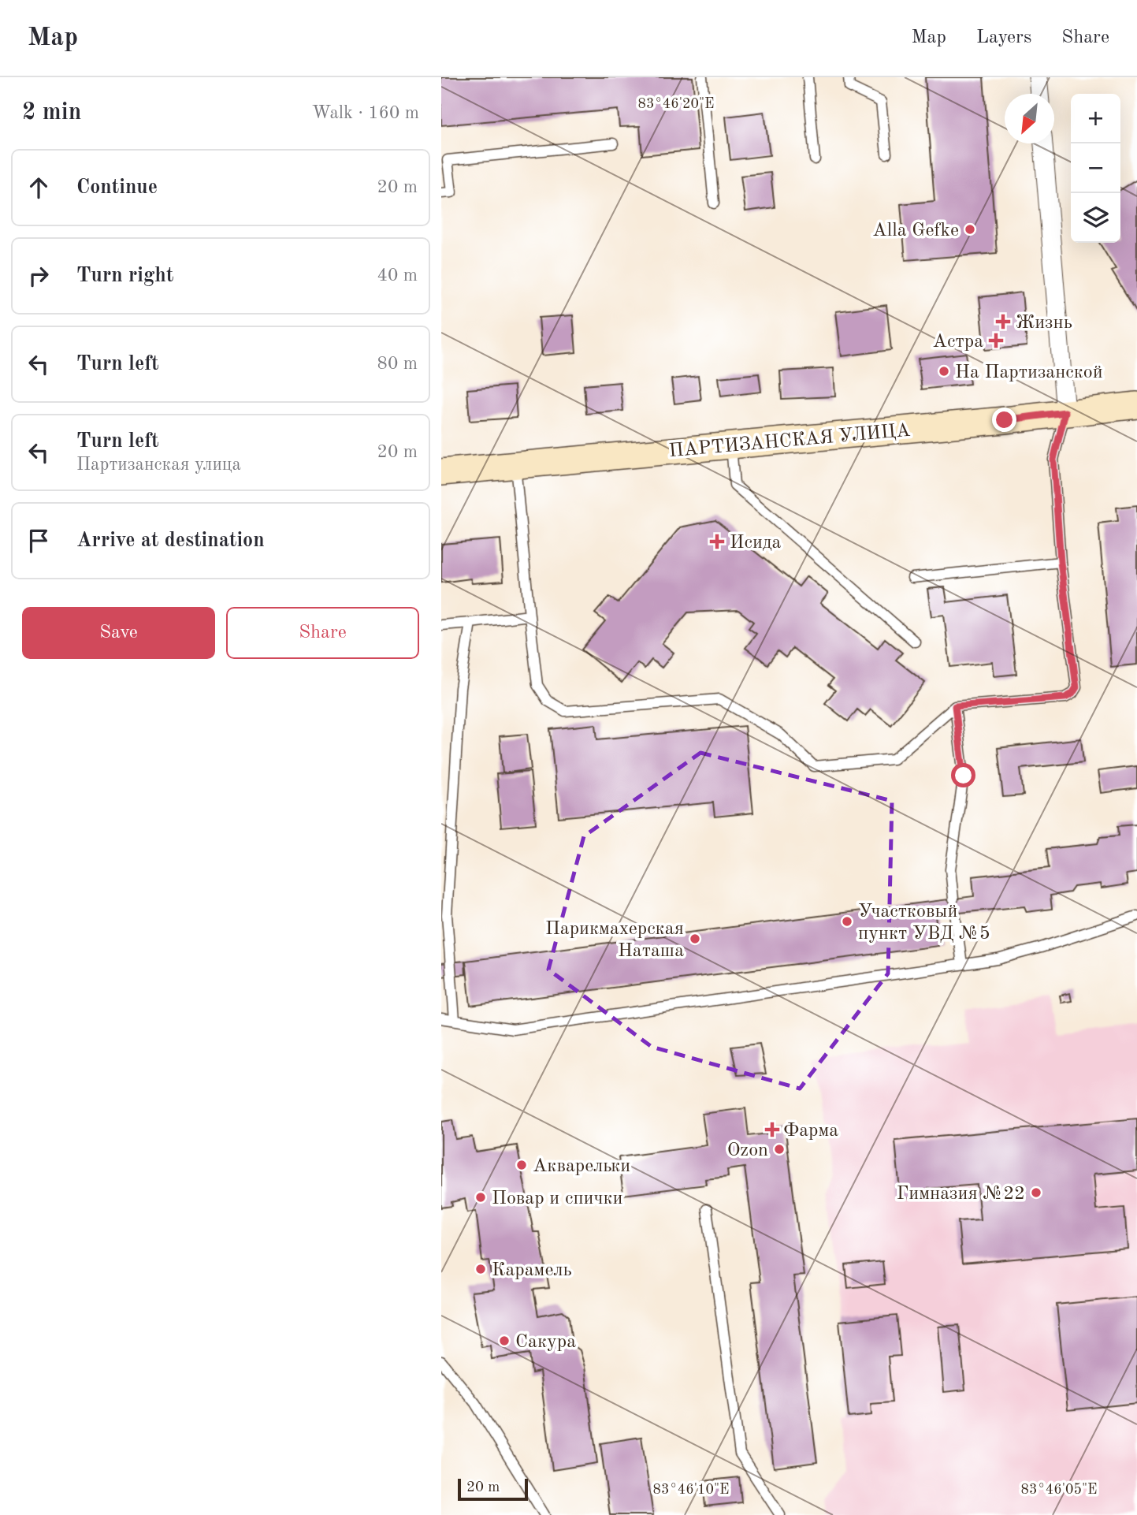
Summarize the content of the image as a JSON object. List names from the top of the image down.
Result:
{
  "streets": {
    "main road": ["ПАРТИЗАНСКАЯ УЛИЦА"]
  },
  "places": {
    "other": [
      "Alla Gefke",
      "На Партизанской",
      "Участковый пункт УВД №5",
      "Парикмахерская Наташа",
      "Ozon",
      "Акварельки",
      "Гимназия №22",
      "Повар и спички",
      "Карамель",
      "Сакура"
    ],
    "health": [
      "Жизнь",
      "Астра",
      "Исида",
      "Фарма"
    ]
  },
  "scale_bar": "20 m",
  "north": "bottom left",
  "page": {
    "header": "Map",
    "nav": ["Map", "Layers", "Share"],
    "heading": ["2 min", "Walk · 160 m"],
    "map_buttons": ["+", "−"],
    "list": [
      ["Continue", "20 m"],
      ["Turn right", "40 m"],
      ["Turn left", "80 m"],
      ["Turn left", "Партизанская улица", "20 m"],
      "Arrive at destination"
    ],
    "buttons": ["Save", "Share"],
    "scale": "20 m"
  },
  "coordinates": ["83°46'20\"E", "83°46'10\"E", "83°46'05\"E"]
}
